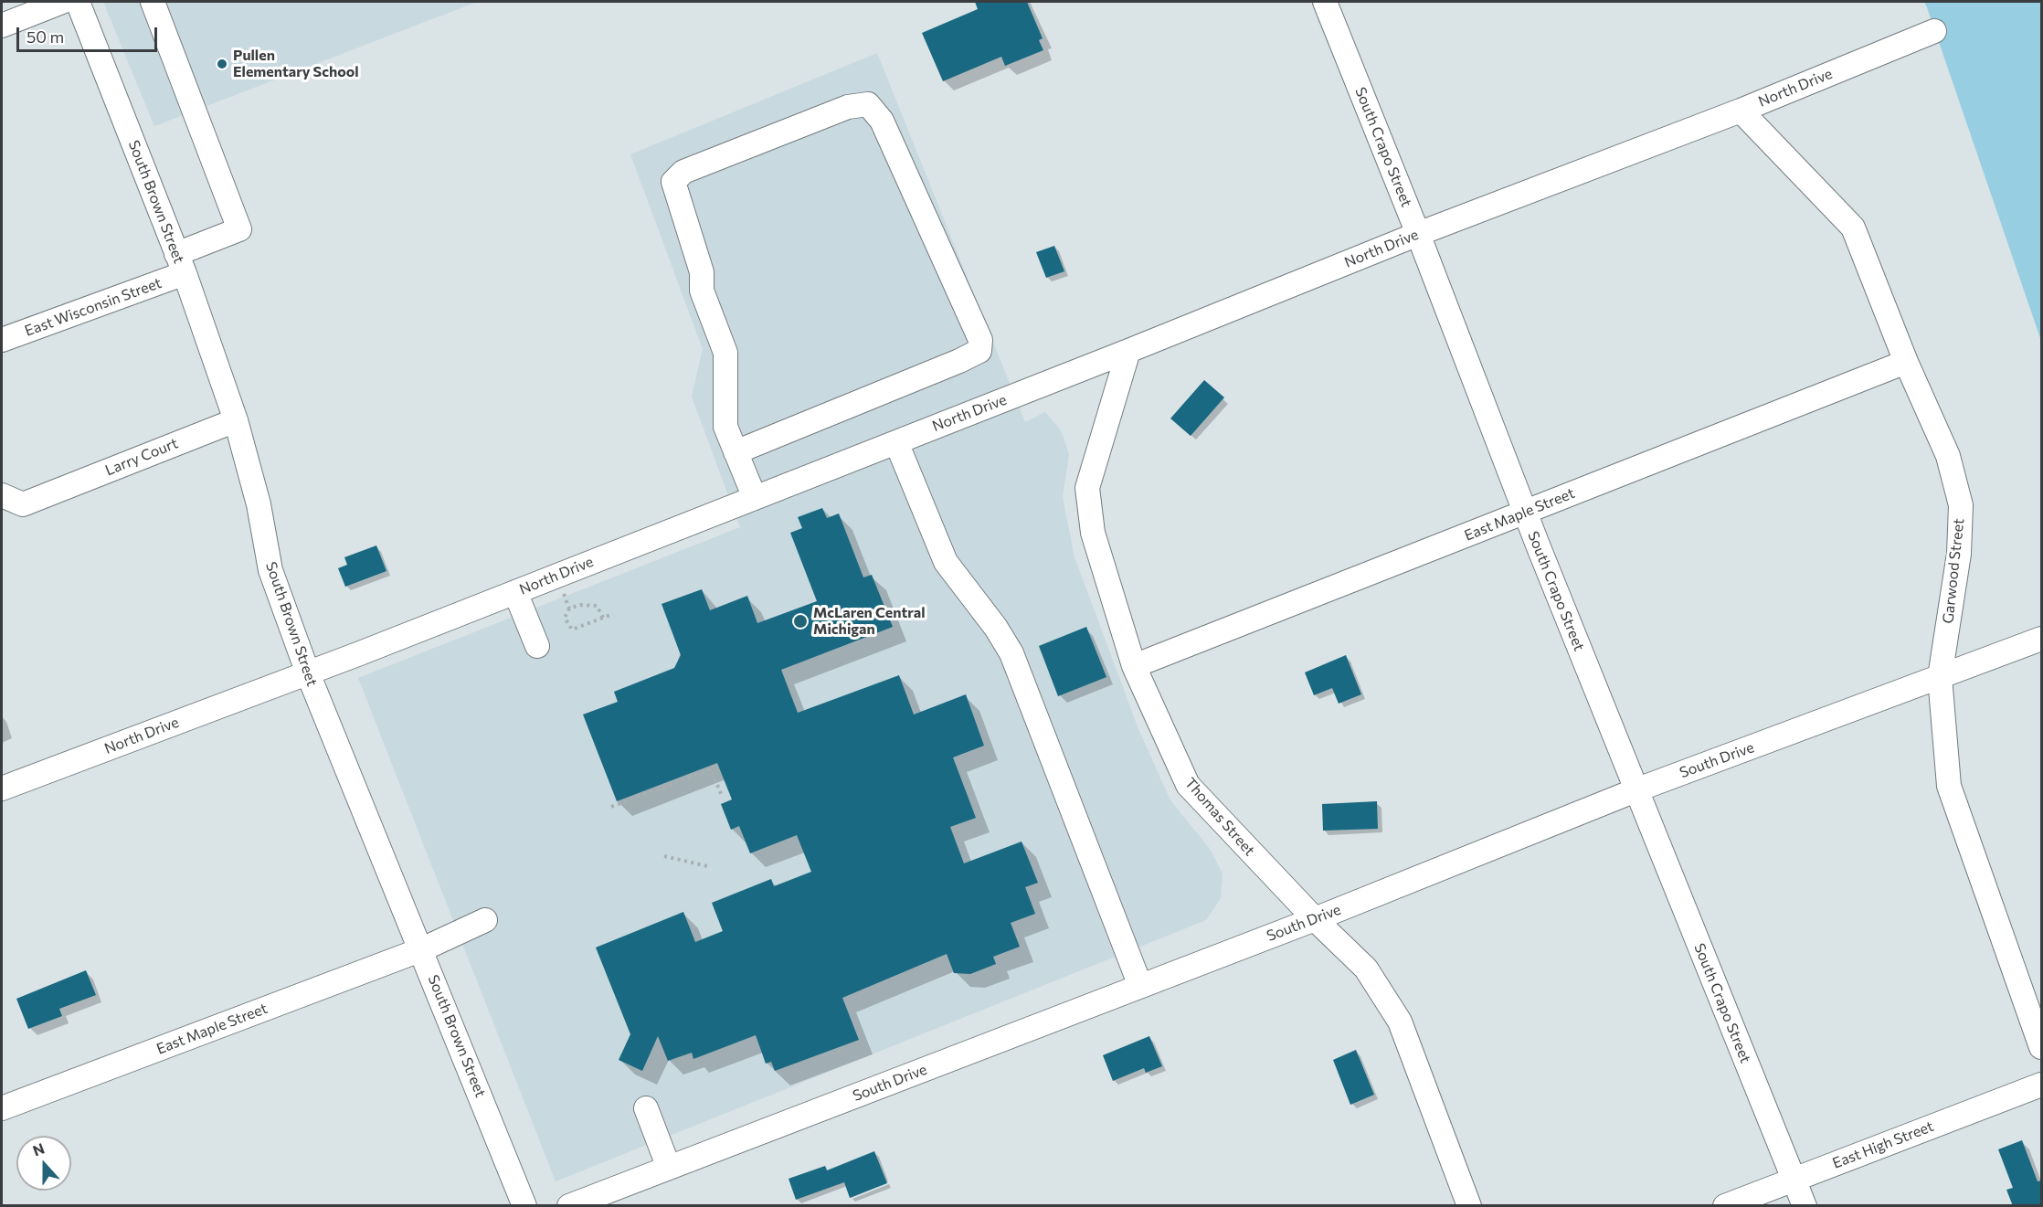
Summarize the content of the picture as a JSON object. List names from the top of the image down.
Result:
{
  "streets": {
    "street": [
      "North Drive",
      "South Crapo Street",
      "South Brown Street",
      "East Wisconsin Street",
      "Larry Court",
      "East Maple Street",
      "Garwood Street",
      "South Drive",
      "Thomas Street",
      "East High Street"
    ]
  },
  "crossings": [
    ["North Drive", "South Crapo Street"],
    ["North Drive", "South Brown Street"],
    ["North Drive", "Garwood Street"],
    ["North Drive", "Thomas Street"],
    ["South Crapo Street", "East Maple Street"],
    ["South Crapo Street", "South Drive"],
    ["South Crapo Street", "East High Street"],
    ["South Brown Street", "East Wisconsin Street"],
    ["South Brown Street", "Larry Court"],
    ["South Brown Street", "East Maple Street"],
    ["East Maple Street", "Garwood Street"],
    ["East Maple Street", "Thomas Street"],
    ["Garwood Street", "South Drive"],
    ["South Drive", "Thomas Street"]
  ],
  "places": ["Pullen Elementary School", "McLaren Central Michigan"],
  "scale_bar": "50 m",
  "north": "top"
}
